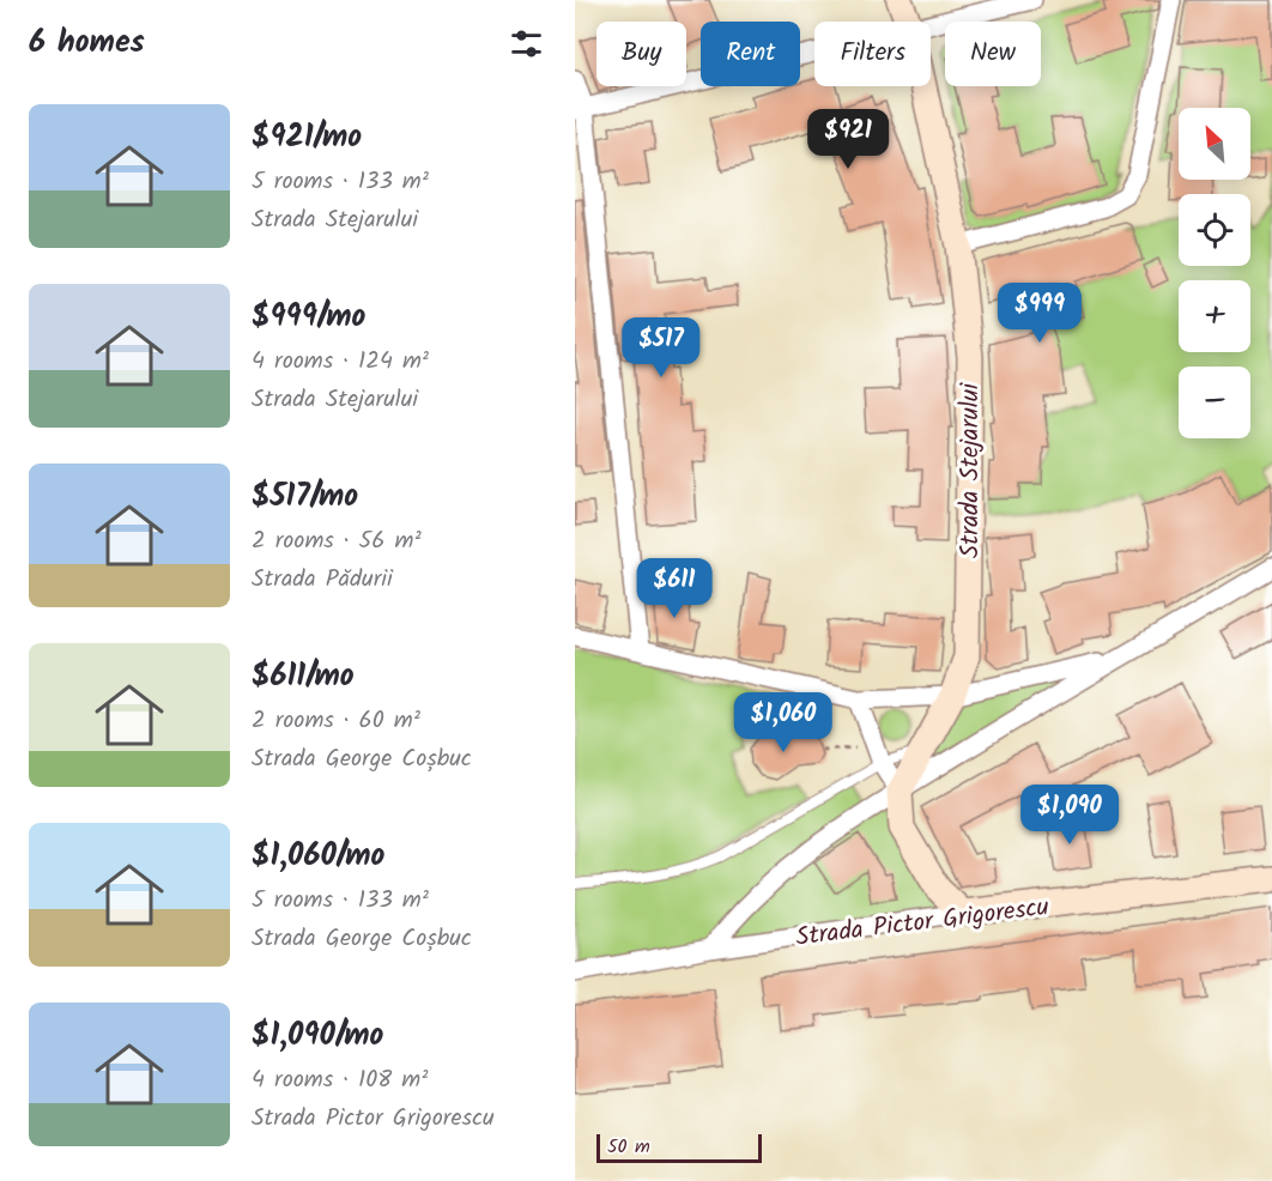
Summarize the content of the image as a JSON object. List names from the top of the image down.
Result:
{
  "streets": {
    "street": ["Strada Stejarului", "Strada Pictor Grigorescu"]
  },
  "scale_bar": "50 m",
  "north": "top left",
  "page": {
    "heading": "6 homes",
    "chip": [
      "Buy",
      "Rent",
      "Filters",
      "New"
    ],
    "list": [
      {
        "name": "$921/mo",
        "note": "5 rooms · 133 m² · Strada Stejarului"
      },
      {
        "name": "$999/mo",
        "note": "4 rooms · 124 m² · Strada Stejarului"
      },
      {
        "name": "$517/mo",
        "note": "2 rooms · 56 m² · Strada Pădurii"
      },
      {
        "name": "$611/mo",
        "note": "2 rooms · 60 m² · Strada George Coșbuc"
      },
      {
        "name": "$1,060/mo",
        "note": "5 rooms · 133 m² · Strada George Coșbuc"
      },
      {
        "name": "$1,090/mo",
        "note": "4 rooms · 108 m² · Strada Pictor Grigorescu"
      }
    ],
    "map_buttons": ["+", "−"],
    "price": [
      "$921",
      "$999",
      "$517",
      "$611",
      "$1,060",
      "$1,090"
    ],
    "scale": "50 m"
  }
}
